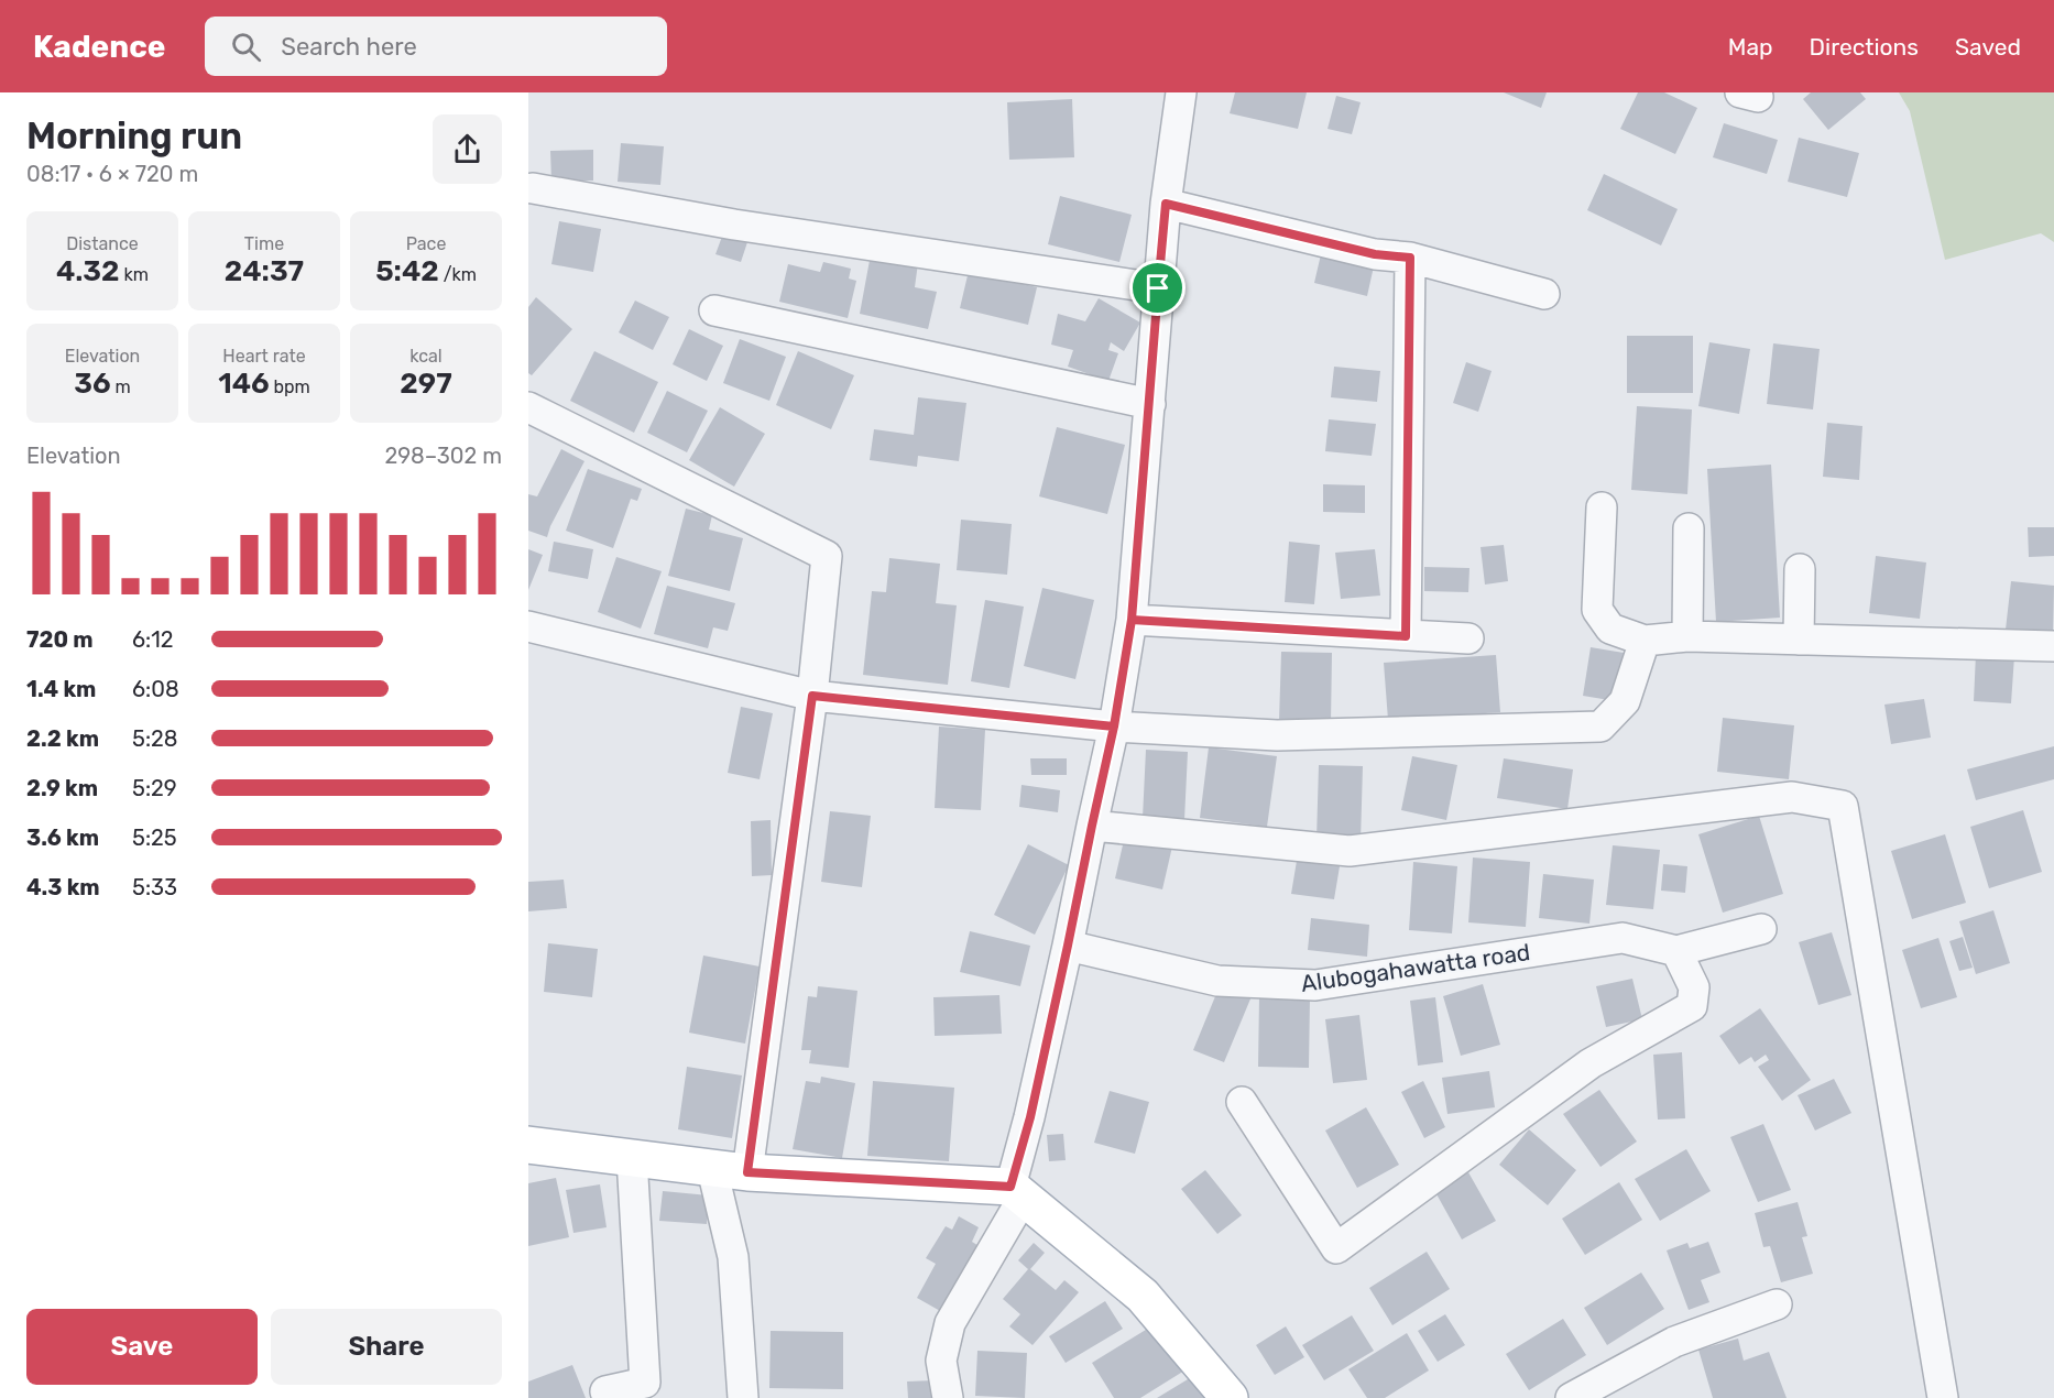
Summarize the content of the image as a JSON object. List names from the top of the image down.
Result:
{
  "streets": {
    "street": ["Alubogahawatta road"]
  },
  "page": {
    "header": "Kadence",
    "search": "Search here",
    "nav": ["Map", "Directions", "Saved"],
    "heading": ["Morning run", "08:17 · 6 × 720 m"],
    "stats": [
      ["Distance", "4.32 km"],
      ["Time", "24:37"],
      ["Pace", "5:42 /km"],
      ["Elevation", "36 m"],
      ["Heart rate", "146 bpm"],
      ["kcal", "297"]
    ],
    "chart": ["Elevation", "298–302 m"],
    "list": [
      {
        "name": "720 m",
        "note": "6:12"
      },
      {
        "name": "1.4 km",
        "note": "6:08"
      },
      {
        "name": "2.2 km",
        "note": "5:28"
      },
      {
        "name": "2.9 km",
        "note": "5:29"
      },
      {
        "name": "3.6 km",
        "note": "5:25"
      },
      {
        "name": "4.3 km",
        "note": "5:33"
      }
    ],
    "buttons": ["Save", "Share"]
  }
}
